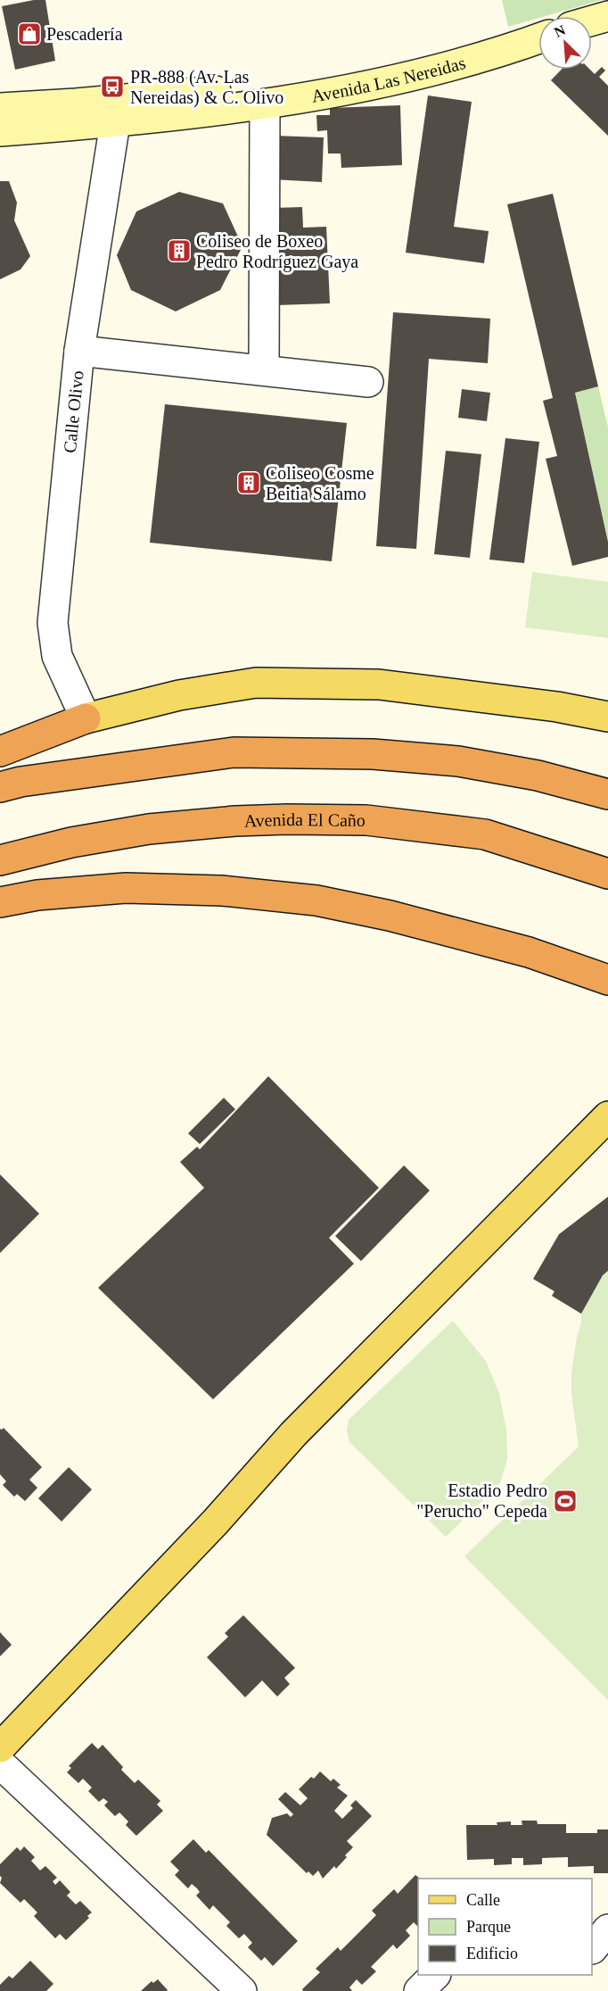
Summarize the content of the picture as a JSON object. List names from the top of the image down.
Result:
{
  "streets": {
    "highway": ["Avenida El Caño"],
    "street": ["Avenida Las Nereidas", "Calle Olivo"]
  },
  "crossings": [
    ["Avenida Las Nereidas", "Calle Olivo"]
  ],
  "places": {
    "shop": ["Pescadería"],
    "bus stop": ["PR-888 (Av. Las Nereidas) & C. Olivo"],
    "building": ["Coliseo de Boxeo Pedro Rodríguez Gaya", "Coliseo Cosme Beitia Sálamo"],
    "sports": ["Estadio Pedro \"Perucho\" Cepeda"]
  },
  "legend": ["Calle", "Parque", "Edificio"],
  "north": "top left"
}
